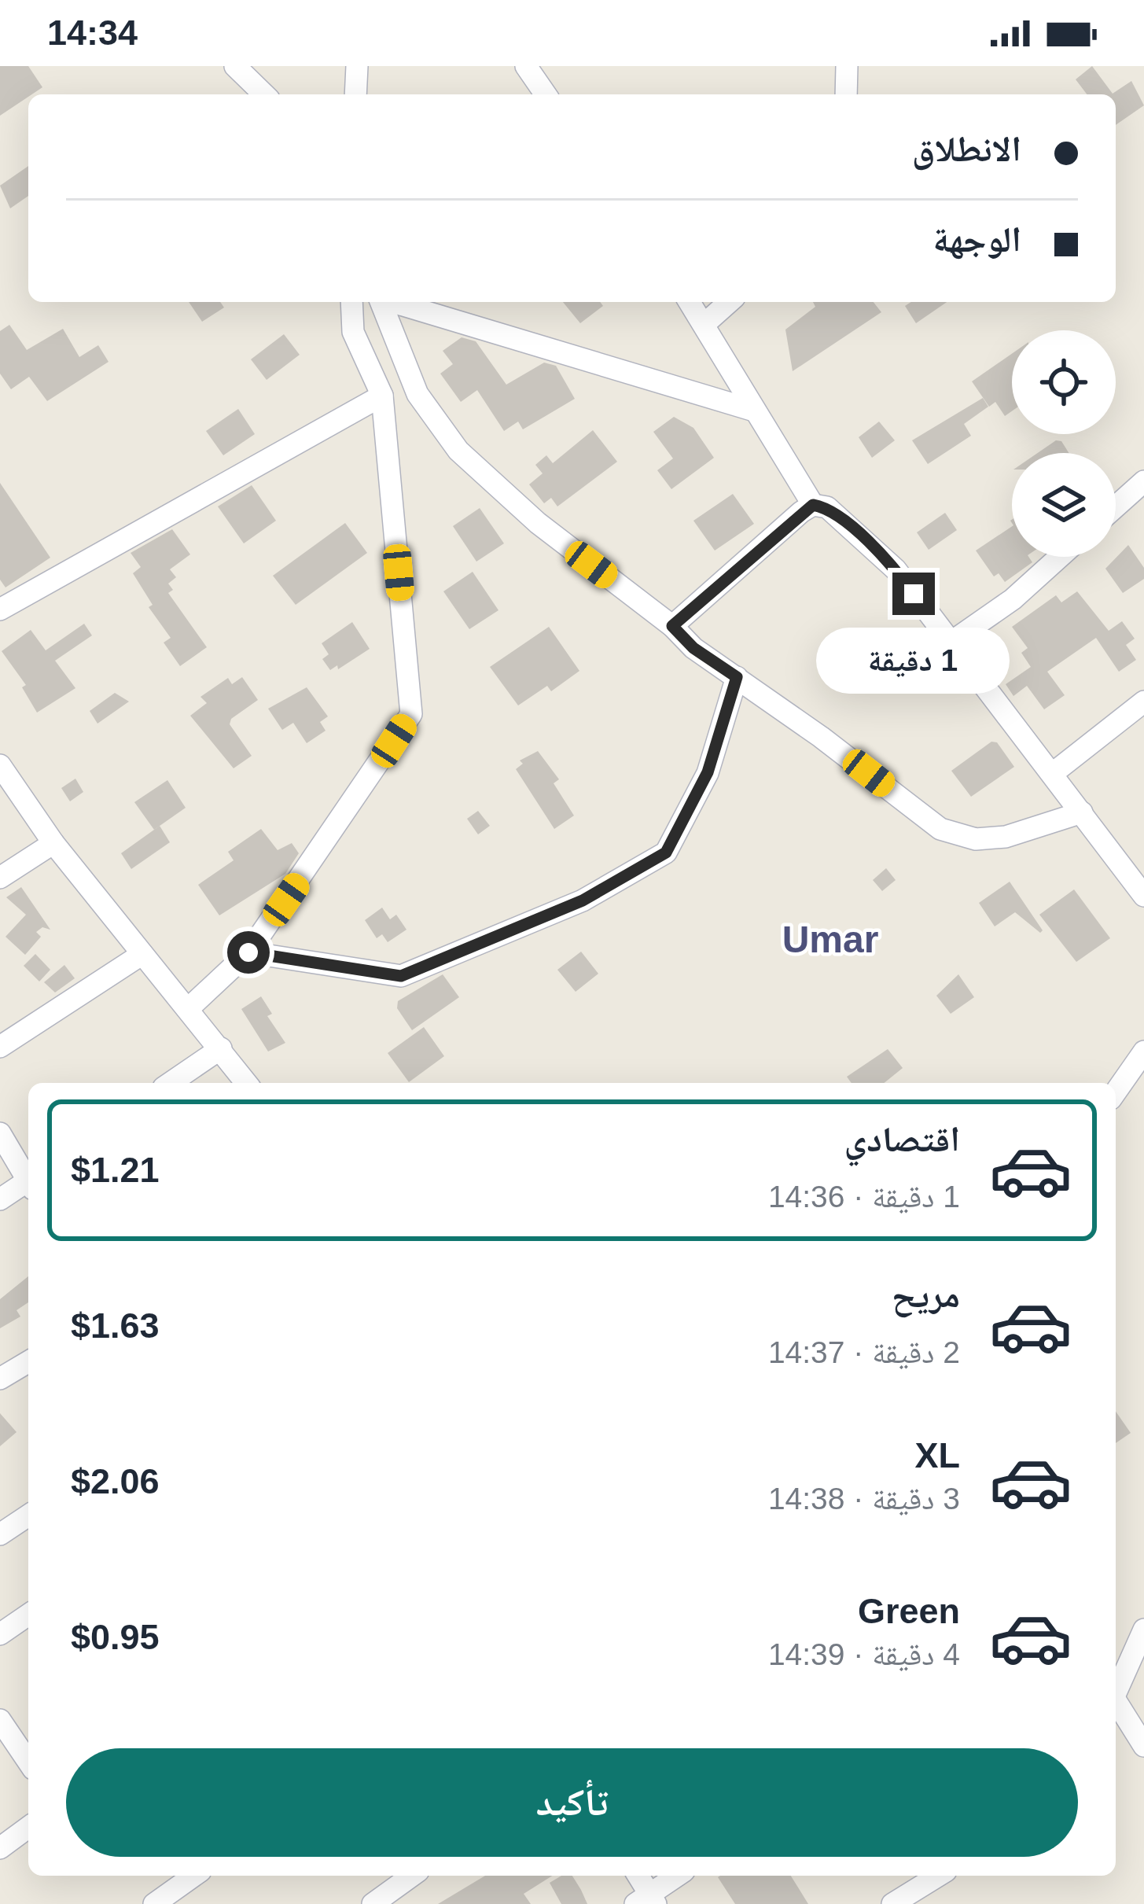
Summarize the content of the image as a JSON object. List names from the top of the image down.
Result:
{
  "districts": ["Umar"],
  "page": {
    "status": "14:34",
    "banner": ["الانطلاق", "الوجهة"],
    "bubble": "1 دقيقة",
    "list": [
      {
        "name": "اقتصادي",
        "note": "1 دقيقة · 14:36",
        "value": "$1.21"
      },
      {
        "name": "مريح",
        "note": "2 دقيقة · 14:37",
        "value": "$1.63"
      },
      {
        "name": "XL",
        "note": "3 دقيقة · 14:38",
        "value": "$2.06"
      },
      {
        "name": "Green",
        "note": "4 دقيقة · 14:39",
        "value": "$0.95"
      }
    ],
    "buttons": "تأكيد"
  }
}
